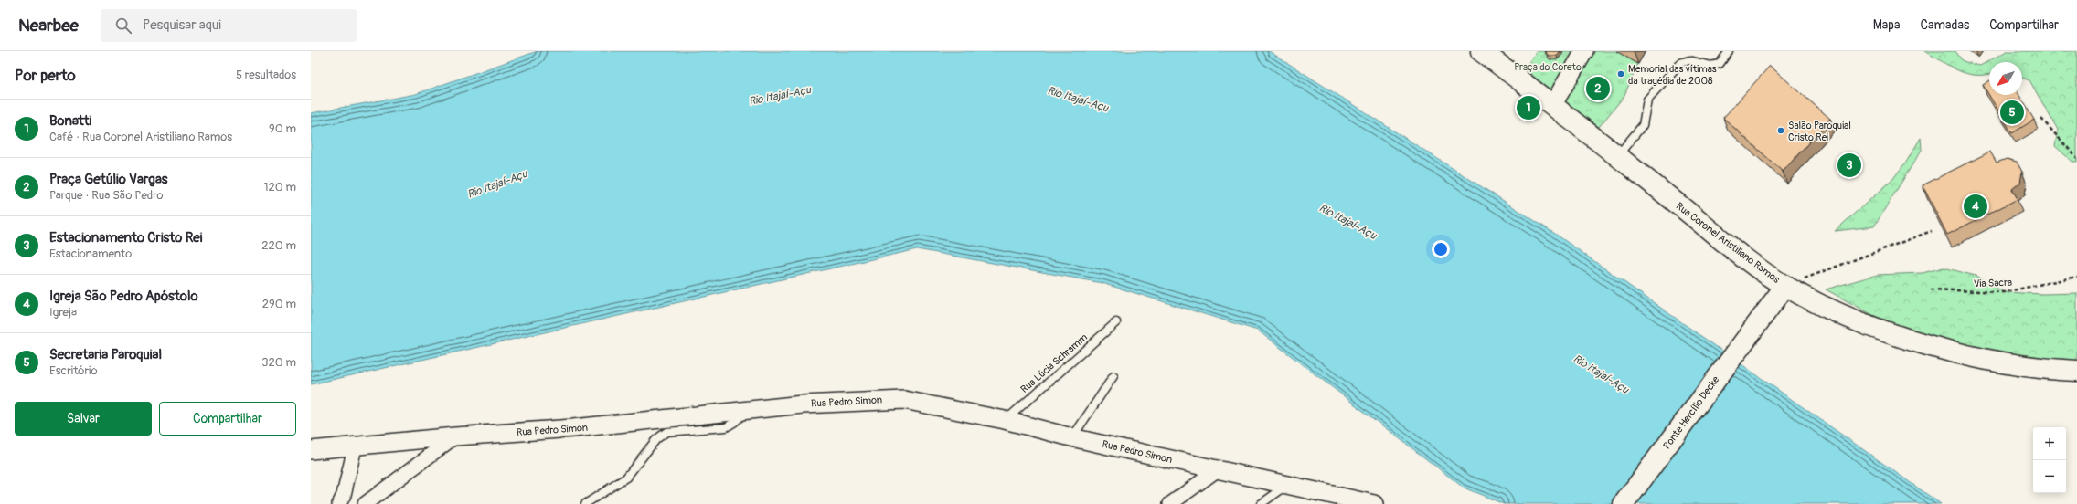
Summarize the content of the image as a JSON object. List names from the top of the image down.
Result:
{
  "streets": {
    "main road": ["Rua Coronel Aristiliano Ramos", "Ponte Hercílio Decke"],
    "street": ["Rua Pedro Simon"],
    "lane": ["Rua Lúcia Schramm"],
    "path": ["Via Sacra"]
  },
  "crossings": [
    ["Rua Coronel Aristiliano Ramos", "Ponte Hercílio Decke"],
    ["Rua Lúcia Schramm", "Rua Pedro Simon"]
  ],
  "water": ["Rio Itajaí-Açu"],
  "parks": ["Praça do Coreto"],
  "places": ["Memorial das vítimas da tragédia de 2008", "Salão Paroquial Cristo Rei"],
  "north": "bottom left",
  "page": {
    "header": "Nearbee",
    "search": "Pesquisar aqui",
    "nav": ["Mapa", "Camadas", "Compartilhar"],
    "heading": ["Por perto", "5 resultados"],
    "pins": [
      "2",
      "1",
      "5",
      "3",
      "4"
    ],
    "list": [
      {
        "mark": "1",
        "name": "Bonatti",
        "note": "Café · Rua Coronel Aristiliano Ramos",
        "value": "90 m"
      },
      {
        "mark": "2",
        "name": "Praça Getúlio Vargas",
        "note": "Parque · Rua São Pedro",
        "value": "120 m"
      },
      {
        "mark": "3",
        "name": "Estacionamento Cristo Rei",
        "note": "Estacionamento",
        "value": "220 m"
      },
      {
        "mark": "4",
        "name": "Igreja São Pedro Apóstolo",
        "note": "Igreja",
        "value": "290 m"
      },
      {
        "mark": "5",
        "name": "Secretaria Paroquial",
        "note": "Escritório",
        "value": "320 m"
      }
    ],
    "buttons": ["Salvar", "Compartilhar"],
    "map_buttons": ["+", "−"]
  }
}
